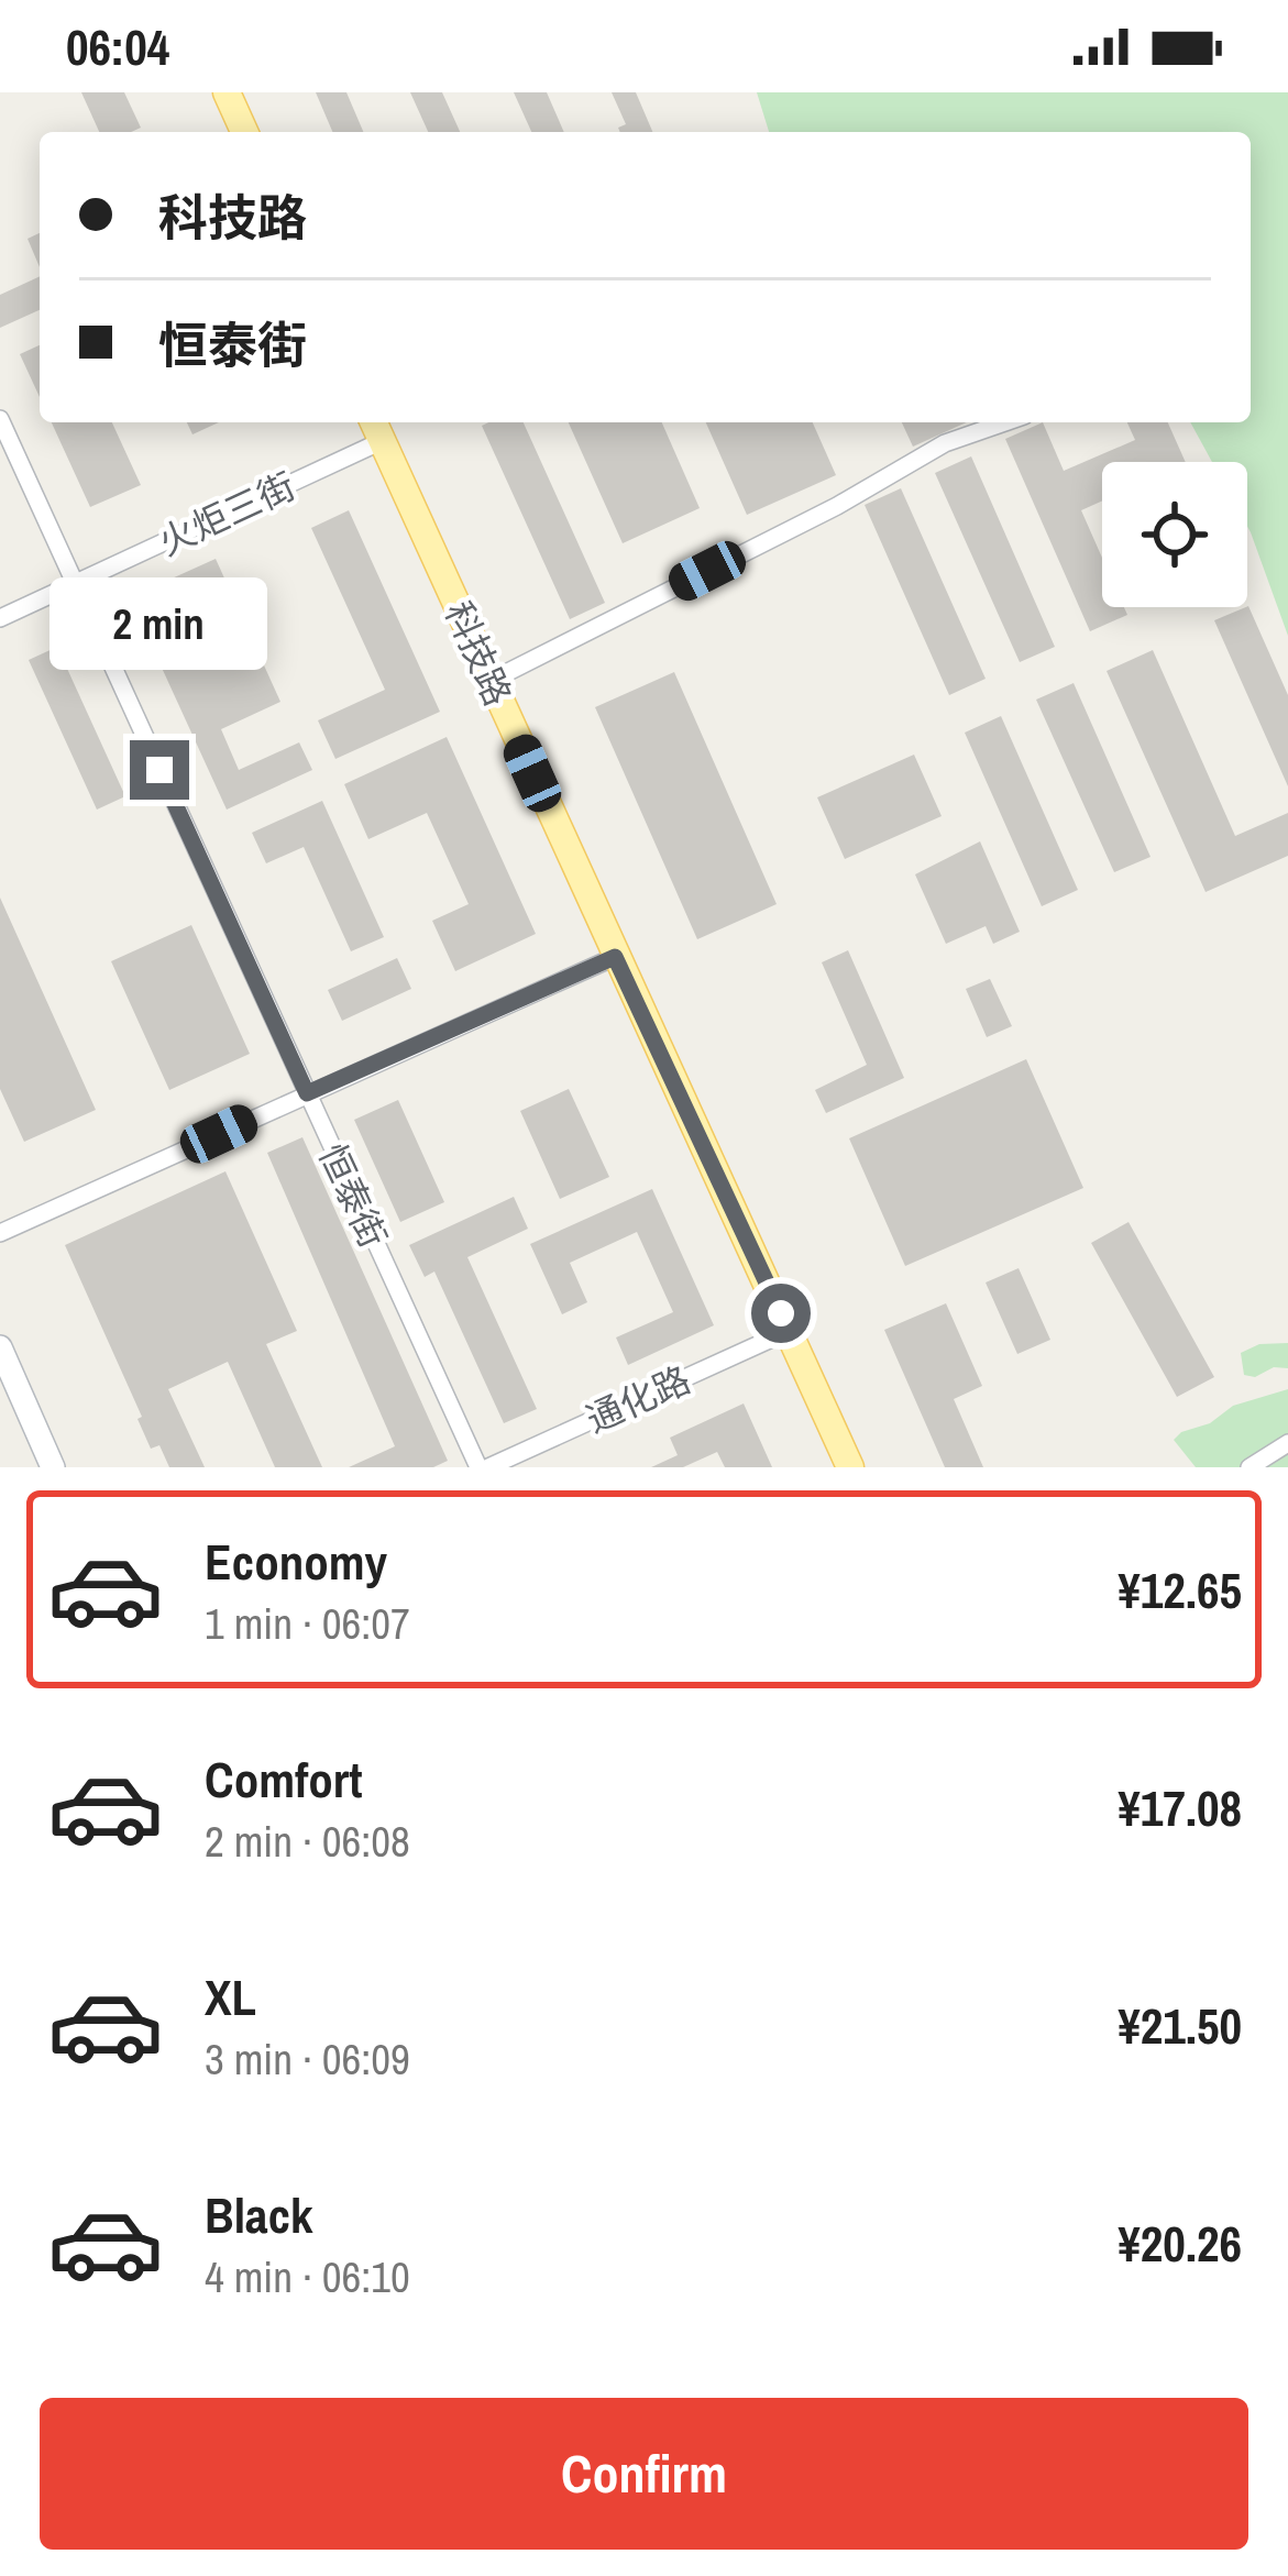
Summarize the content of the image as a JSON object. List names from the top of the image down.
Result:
{
  "streets": {
    "main road": ["科技路"],
    "street": ["火炬三街", "恒泰街", "通化路"]
  },
  "crossings": [
    ["火炬三街", "科技路"],
    ["火炬三街", "恒泰街"],
    ["科技路", "通化路"]
  ],
  "page": {
    "status": "06:04",
    "banner": ["科技路", "恒泰街"],
    "bubble": "2 min",
    "list": [
      {
        "name": "Economy",
        "note": "1 min · 06:07",
        "value": "¥12.65"
      },
      {
        "name": "Comfort",
        "note": "2 min · 06:08",
        "value": "¥17.08"
      },
      {
        "name": "XL",
        "note": "3 min · 06:09",
        "value": "¥21.50"
      },
      {
        "name": "Black",
        "note": "4 min · 06:10",
        "value": "¥20.26"
      }
    ],
    "buttons": "Confirm"
  }
}
